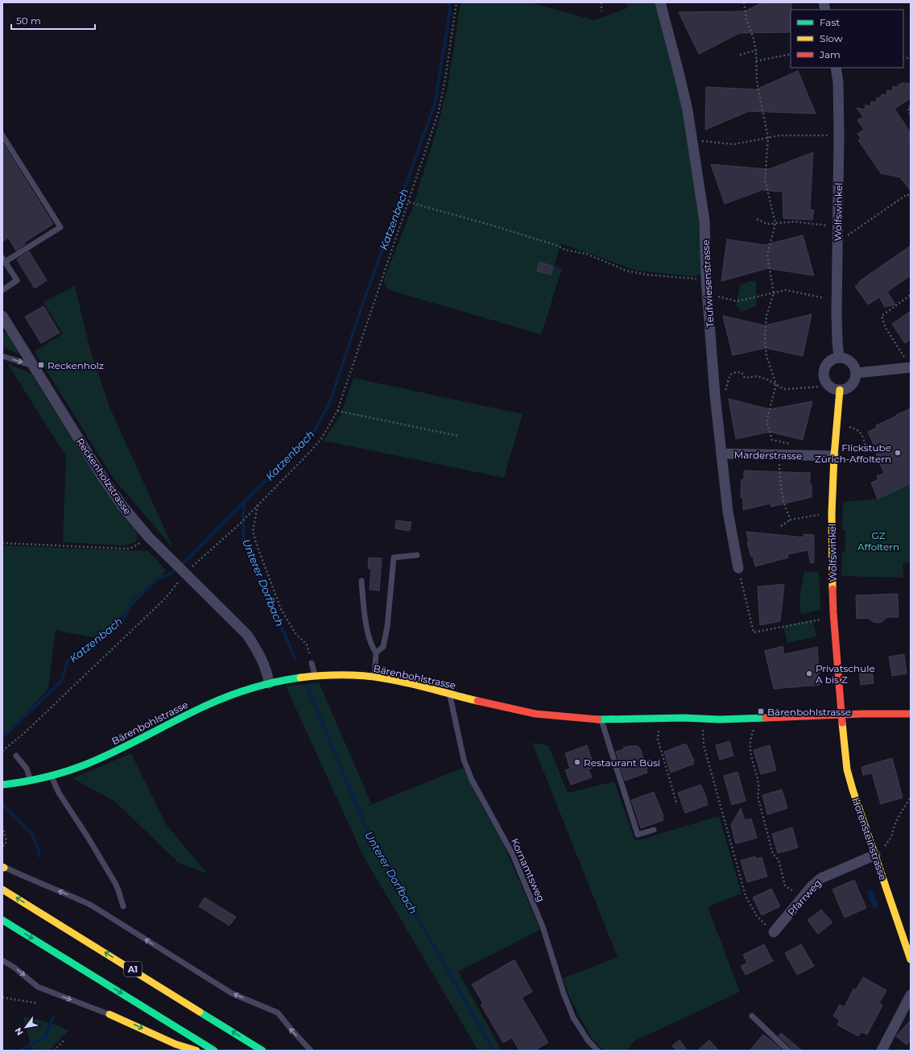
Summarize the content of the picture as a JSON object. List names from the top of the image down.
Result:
{
  "streets": {
    "main road": [
      "Wolfswinkel",
      "Bärenbohlstrasse",
      "Horensteinstrasse",
      "A1"
    ],
    "street": [
      "Teufwiesenstrasse",
      "Marderstrasse",
      "Reckenholzstrasse",
      "Pfarrweg"
    ],
    "lane": ["Kornamtsweg"]
  },
  "crossings": [
    ["Wolfswinkel", "Marderstrasse"],
    ["Wolfswinkel", "Bärenbohlstrasse"],
    ["Wolfswinkel", "Horensteinstrasse"],
    ["Teufwiesenstrasse", "Marderstrasse"],
    ["Reckenholzstrasse", "Bärenbohlstrasse"],
    ["Bärenbohlstrasse", "Horensteinstrasse"],
    ["Bärenbohlstrasse", "Kornamtsweg"],
    ["Horensteinstrasse", "Pfarrweg"]
  ],
  "water": ["Katzenbach", "Unterer Dorfbach"],
  "parks": ["GZ Affoltern"],
  "places": {
    "transit": ["Reckenholz", "Bärenbohlstrasse"],
    "other": ["Flickstube Zürich-Affoltern", "Privatschule A bis Z", "Restaurant Büsi"]
  },
  "legend": ["Fast", "Slow", "Jam"],
  "scale_bar": "50 m",
  "north": "bottom left"
}
